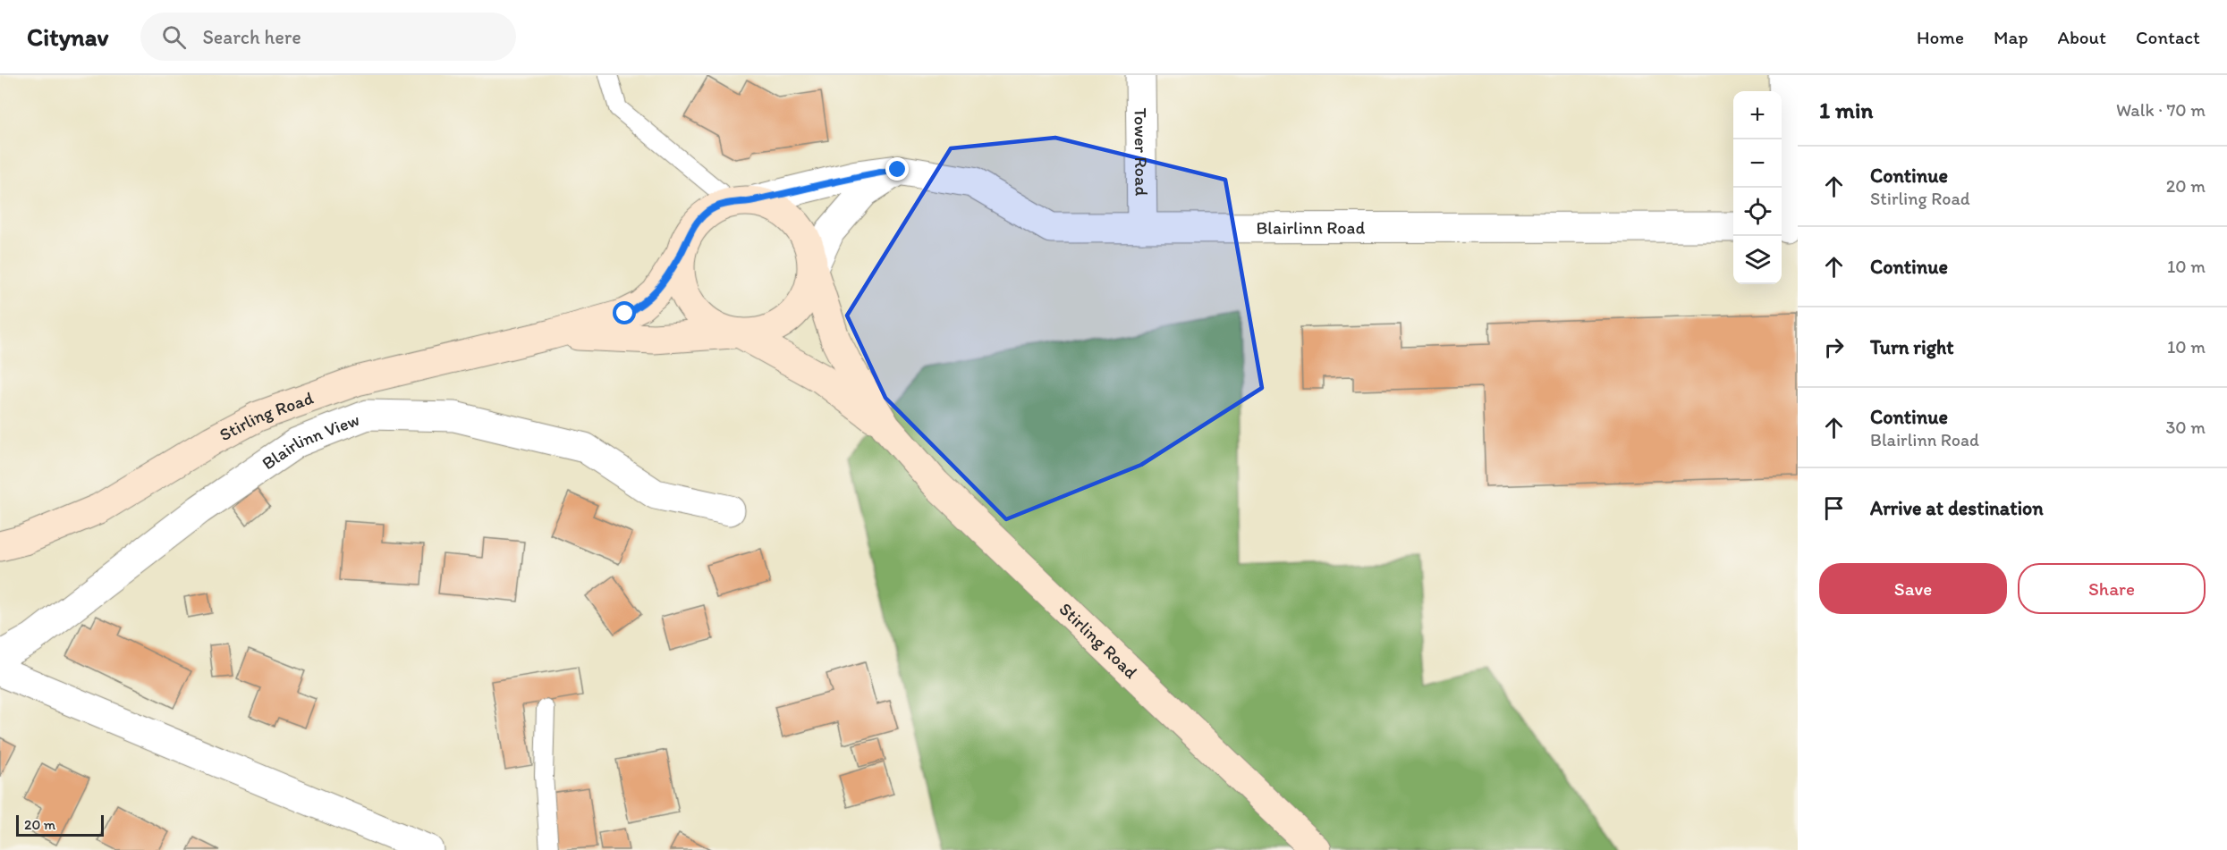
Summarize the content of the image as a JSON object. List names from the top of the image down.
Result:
{
  "streets": {
    "main road": ["Stirling Road"],
    "street": ["Tower Road", "Blairlinn Road", "Blairlinn View"]
  },
  "crossings": [
    ["Tower Road", "Blairlinn Road"],
    ["Blairlinn Road", "Stirling Road"]
  ],
  "scale_bar": "20 m",
  "page": {
    "header": "Citynav",
    "search": "Search here",
    "nav": [
      "Home",
      "Map",
      "About",
      "Contact"
    ],
    "heading": ["1 min", "Walk · 70 m"],
    "map_buttons": ["+", "−"],
    "list": [
      ["Continue", "Stirling Road", "20 m"],
      ["Continue", "10 m"],
      ["Turn right", "10 m"],
      ["Continue", "Blairlinn Road", "30 m"],
      "Arrive at destination"
    ],
    "buttons": ["Save", "Share"],
    "scale": "20 m"
  }
}
